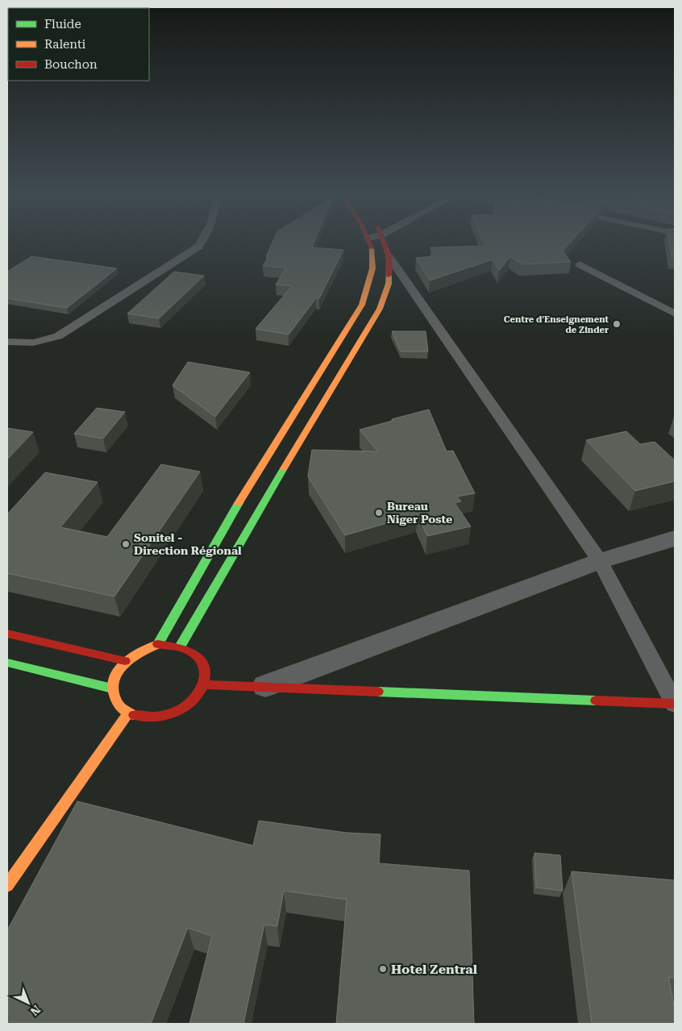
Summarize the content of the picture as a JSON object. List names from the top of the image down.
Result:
{
  "places": [
    "Centre d'Enseignement de Zinder",
    "Bureau Niger Poste",
    "Sonitel - Direction Régional",
    "Hotel Zentral"
  ],
  "legend": ["Fluide", "Ralenti", "Bouchon"],
  "north": "bottom right"
}
